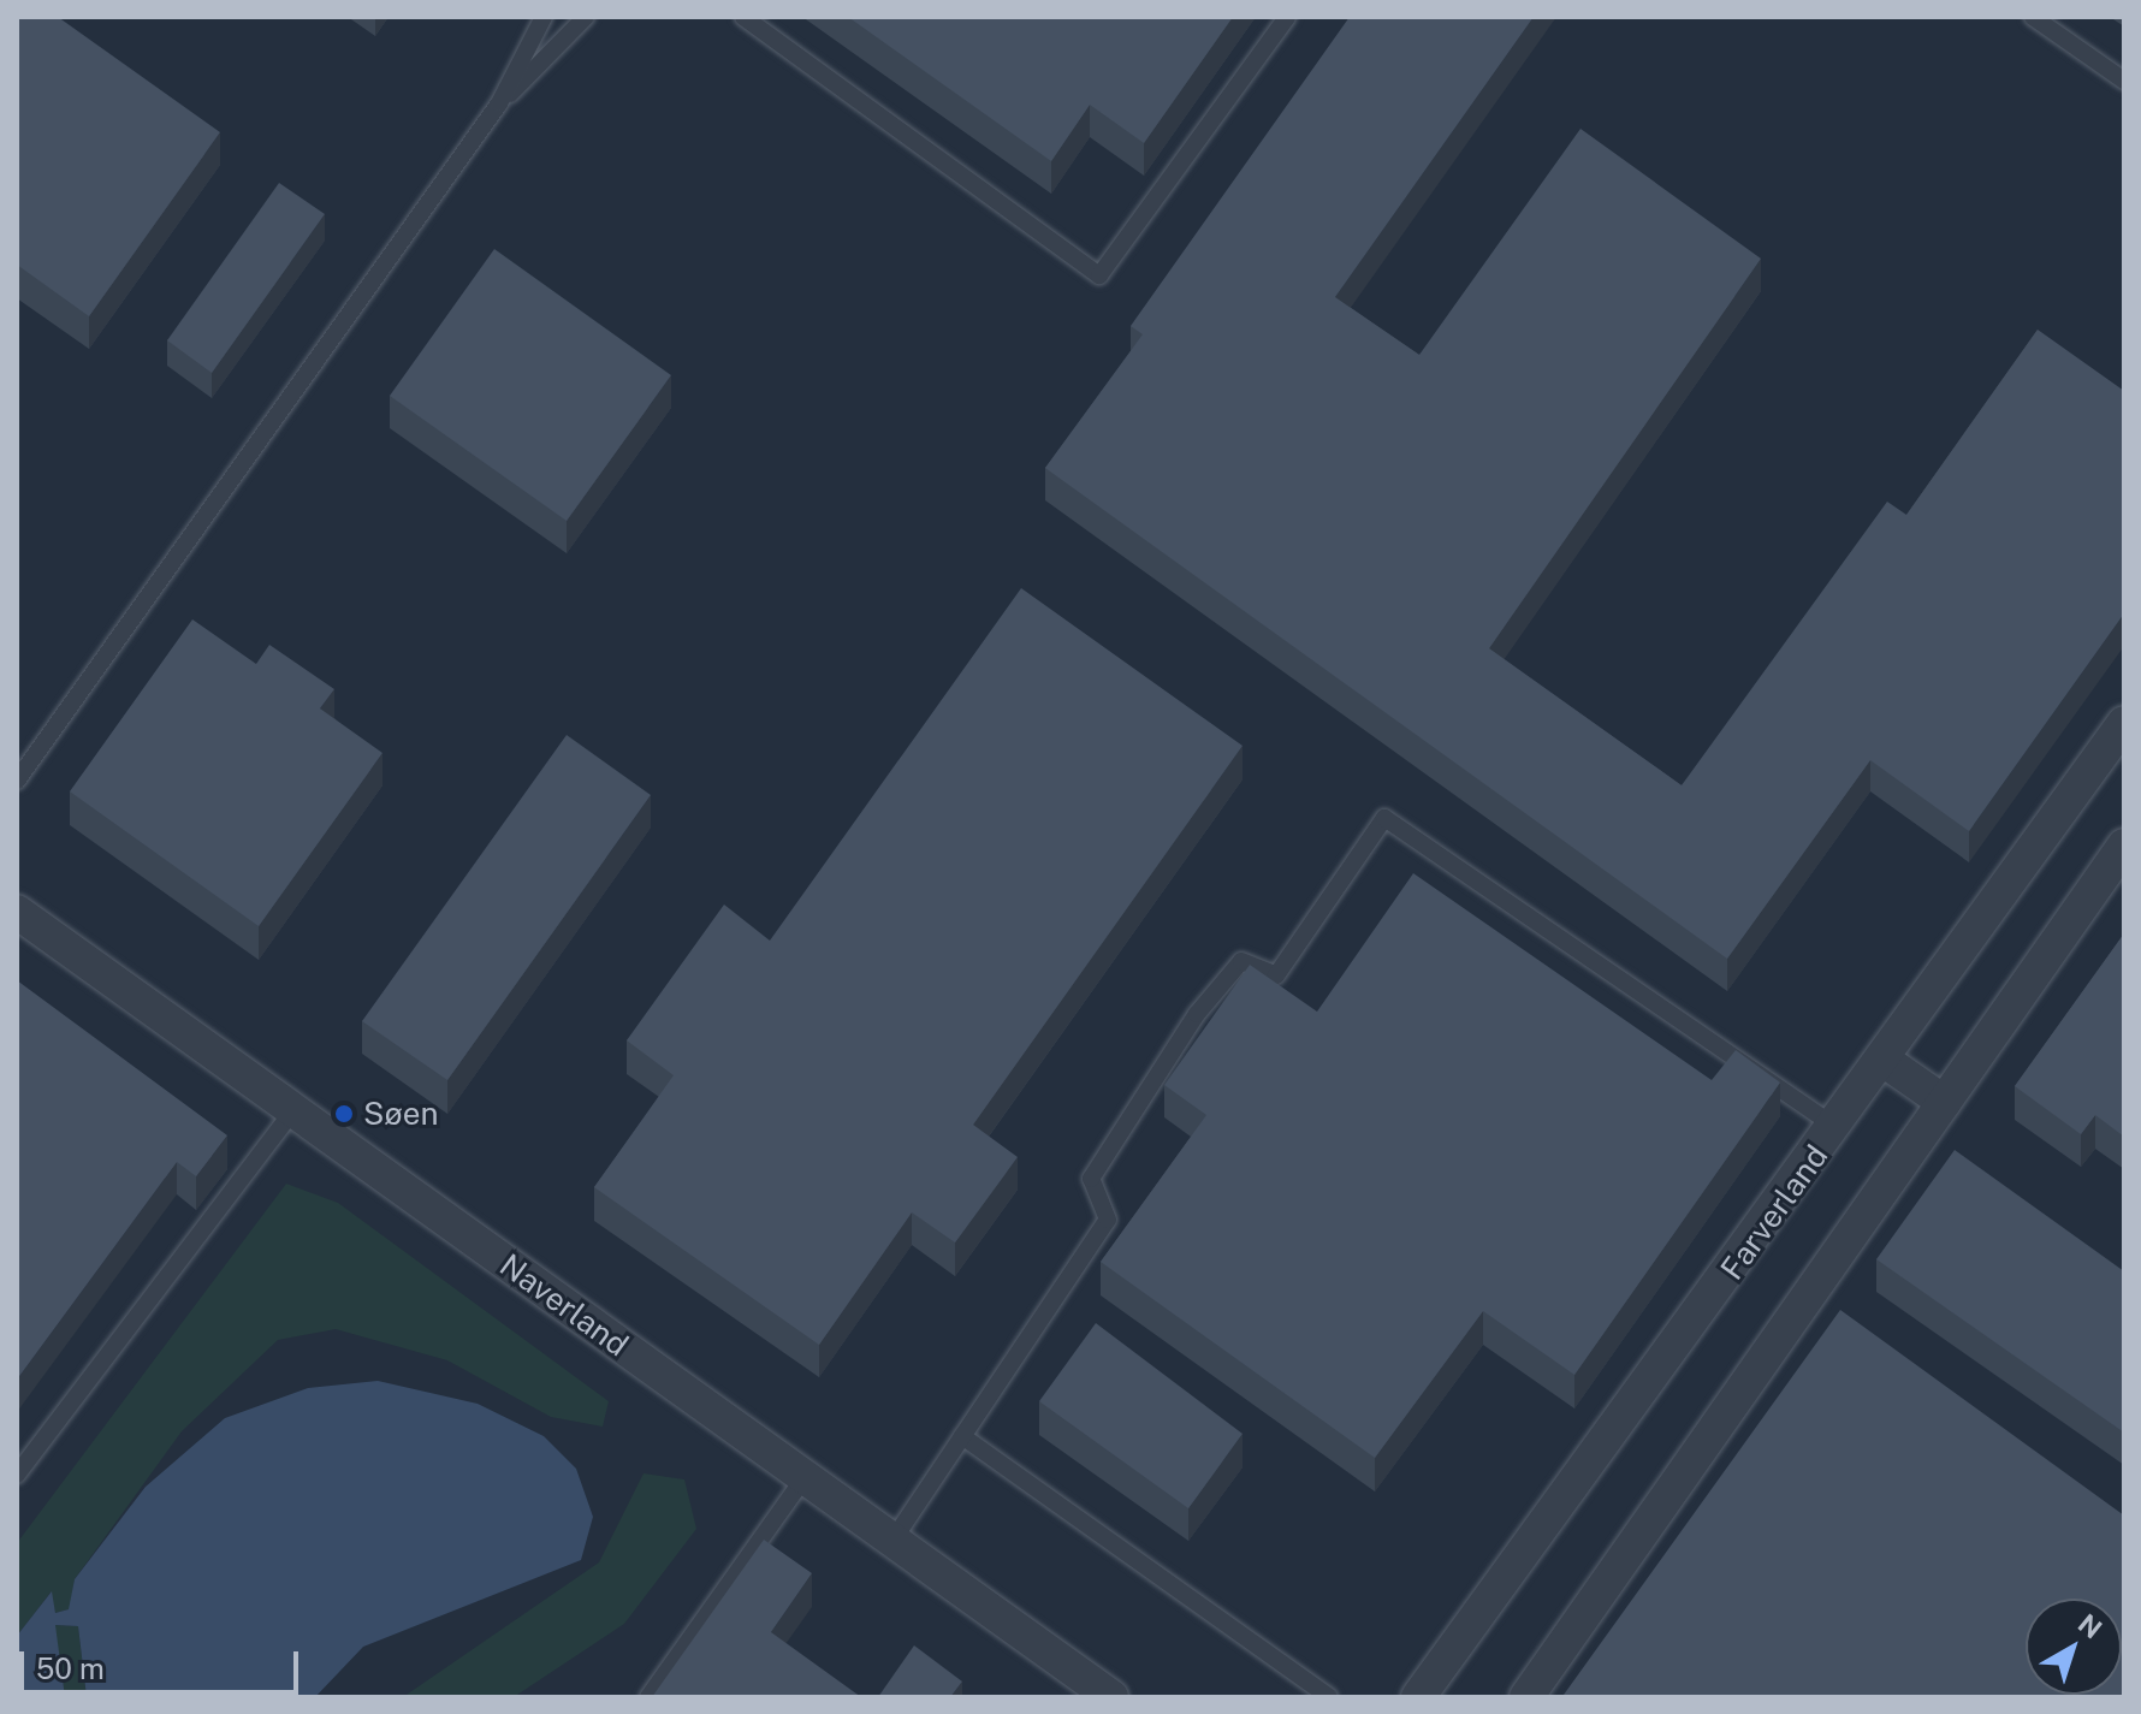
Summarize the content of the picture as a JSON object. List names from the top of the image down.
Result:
{
  "streets": {
    "street": ["Farverland", "Naverland"]
  },
  "places": ["Søen"],
  "scale_bar": "50 m",
  "north": "top right"
}
